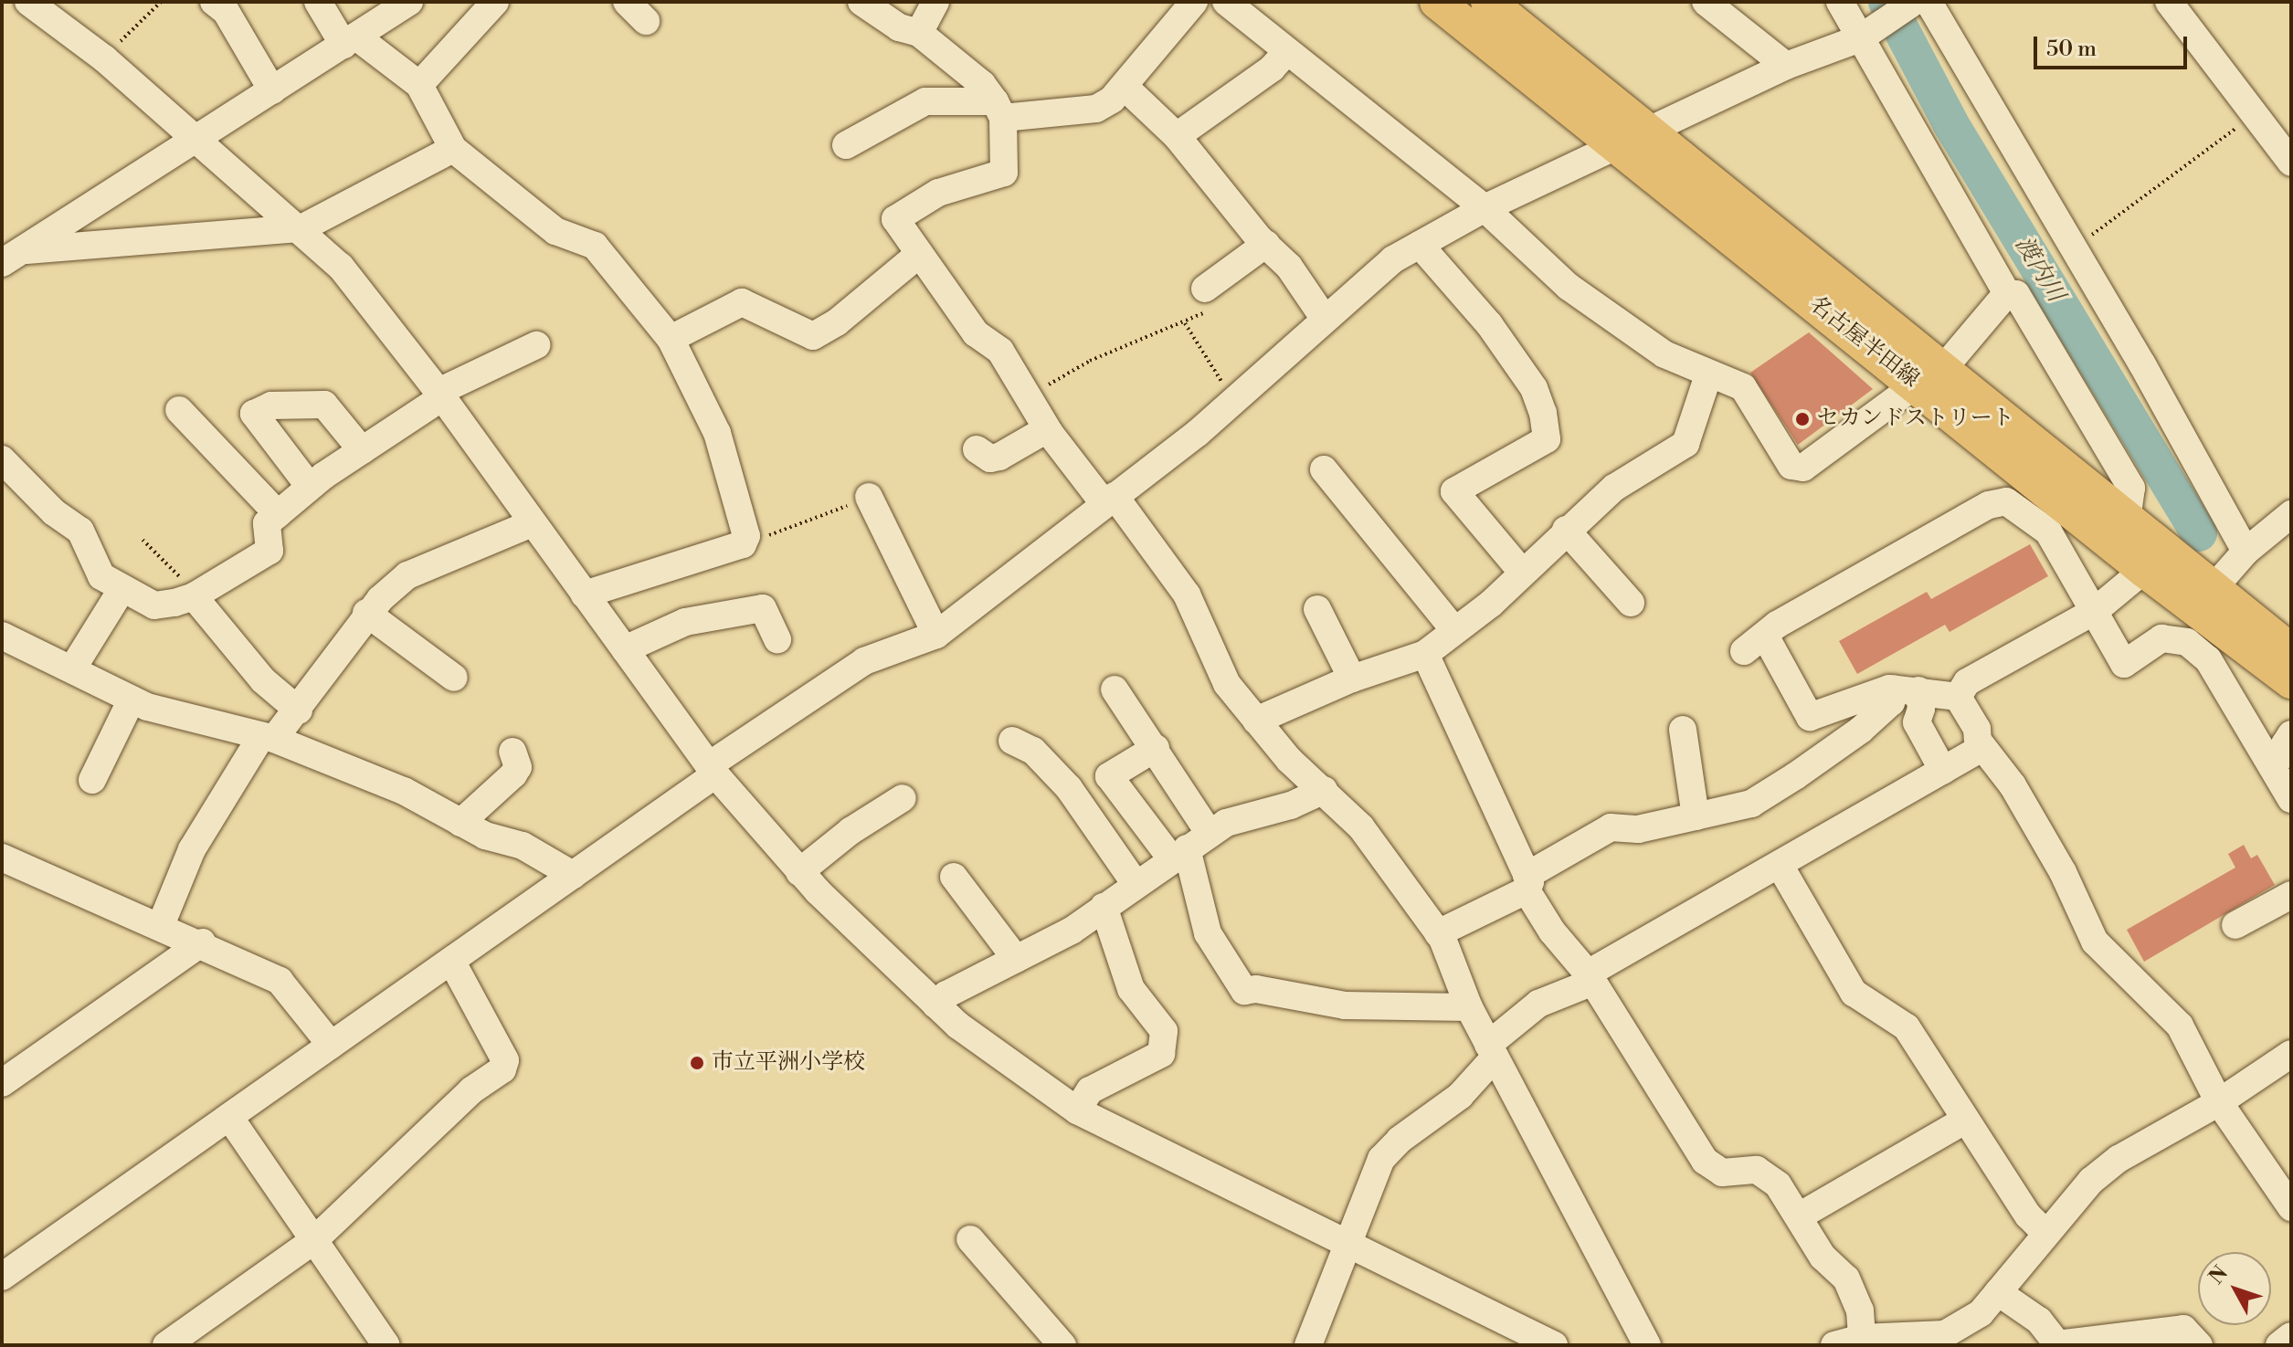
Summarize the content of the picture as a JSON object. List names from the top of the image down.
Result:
{
  "streets": {
    "main road": ["名古屋半田線"]
  },
  "water": ["渡内川"],
  "places": ["セカンドストリート", "市立平洲小学校"],
  "scale_bar": "50 m",
  "north": "top left"
}
